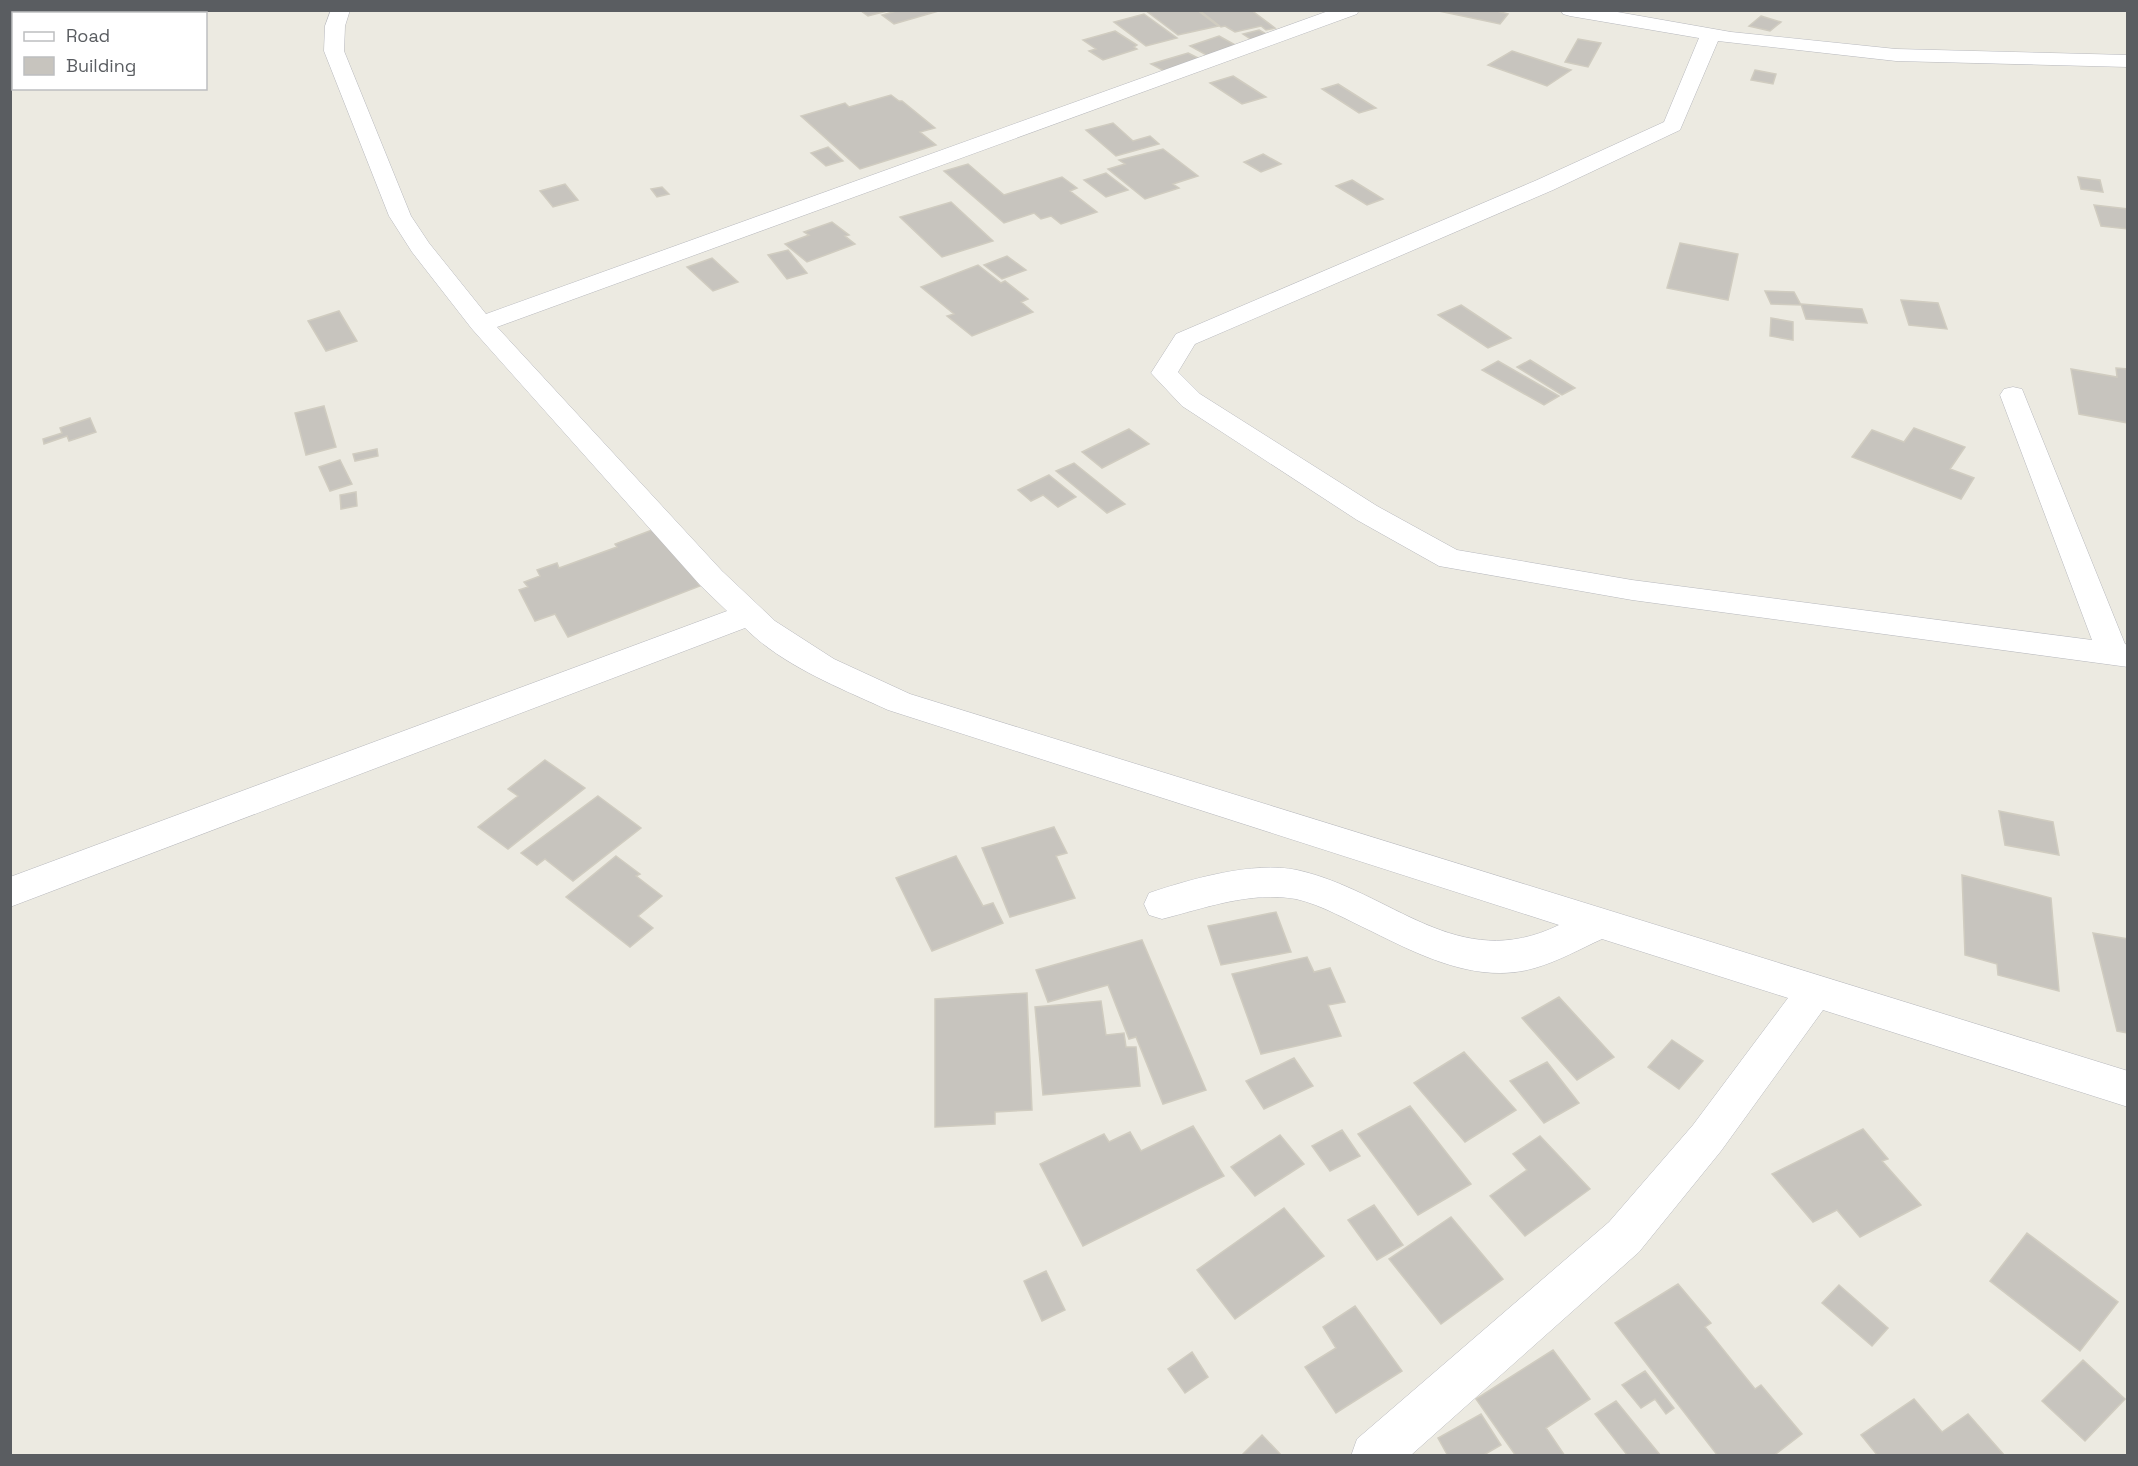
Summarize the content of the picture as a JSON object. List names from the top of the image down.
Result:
{
  "legend": ["Road", "Building"]
}
